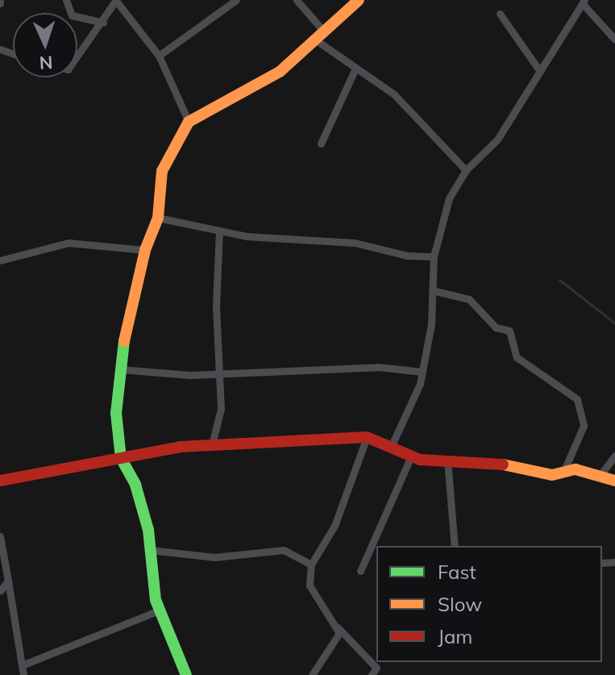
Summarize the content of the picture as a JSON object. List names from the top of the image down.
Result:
{
  "legend": ["Fast", "Slow", "Jam"],
  "north": "bottom"
}
